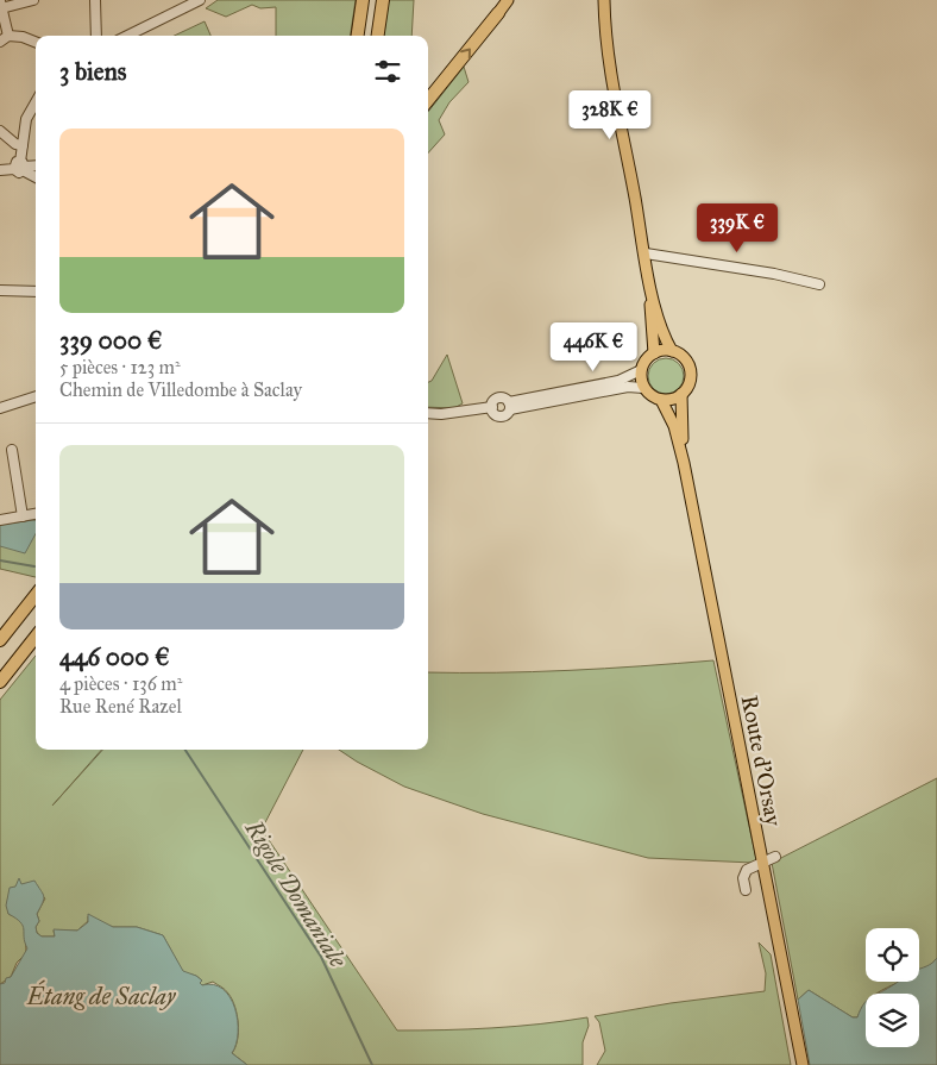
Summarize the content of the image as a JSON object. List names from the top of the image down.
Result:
{
  "streets": {
    "main road": ["Route d'Orsay"]
  },
  "water": ["Rigole Domaniale", "Étang de Saclay"],
  "page": {
    "heading": "3 biens",
    "price": ["328K €", "339K €", "446K €"],
    "list": [
      {
        "name": "339 000 €",
        "note": "5 pièces · 123 m² · Chemin de Villedombe à Saclay"
      },
      {
        "name": "446 000 €",
        "note": "4 pièces · 136 m² · Rue René Razel"
      }
    ]
  }
}
